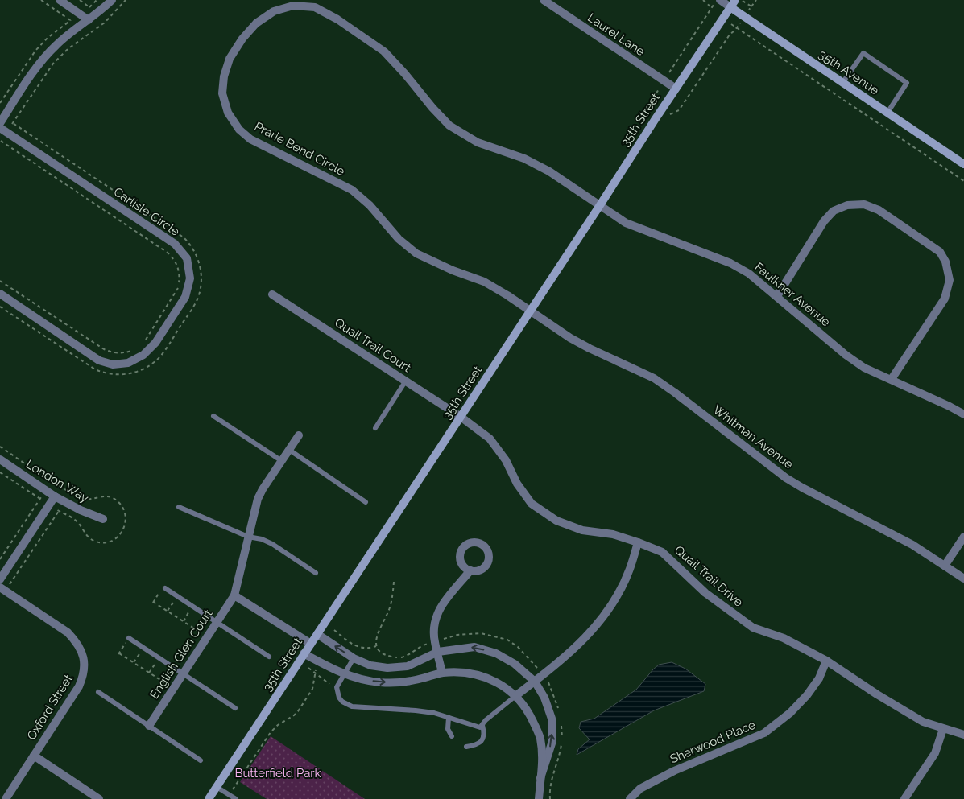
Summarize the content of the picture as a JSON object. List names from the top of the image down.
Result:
{
  "streets": {
    "street": [
      "Laurel Lane",
      "35th Avenue",
      "35th Street",
      "Prarie Bend Circle",
      "Carlisle Circle",
      "Faulkner Avenue",
      "Quail Trail Court",
      "Whitman Avenue",
      "London Way",
      "Quail Trail Drive",
      "English Glen Court",
      "Oxford Street",
      "Sherwood Place"
    ]
  },
  "crossings": [
    ["Laurel Lane", "35th Street"],
    ["35th Avenue", "35th Street"],
    ["35th Street", "Prarie Bend Circle"],
    ["35th Street", "Faulkner Avenue"],
    ["35th Street", "Quail Trail Court"],
    ["35th Street", "Whitman Avenue"],
    ["35th Street", "Quail Trail Drive"],
    ["Prarie Bend Circle", "Faulkner Avenue"],
    ["Prarie Bend Circle", "Whitman Avenue"],
    ["Quail Trail Court", "Quail Trail Drive"],
    ["Quail Trail Drive", "Sherwood Place"]
  ],
  "parks": ["Butterfield Park"]
}
